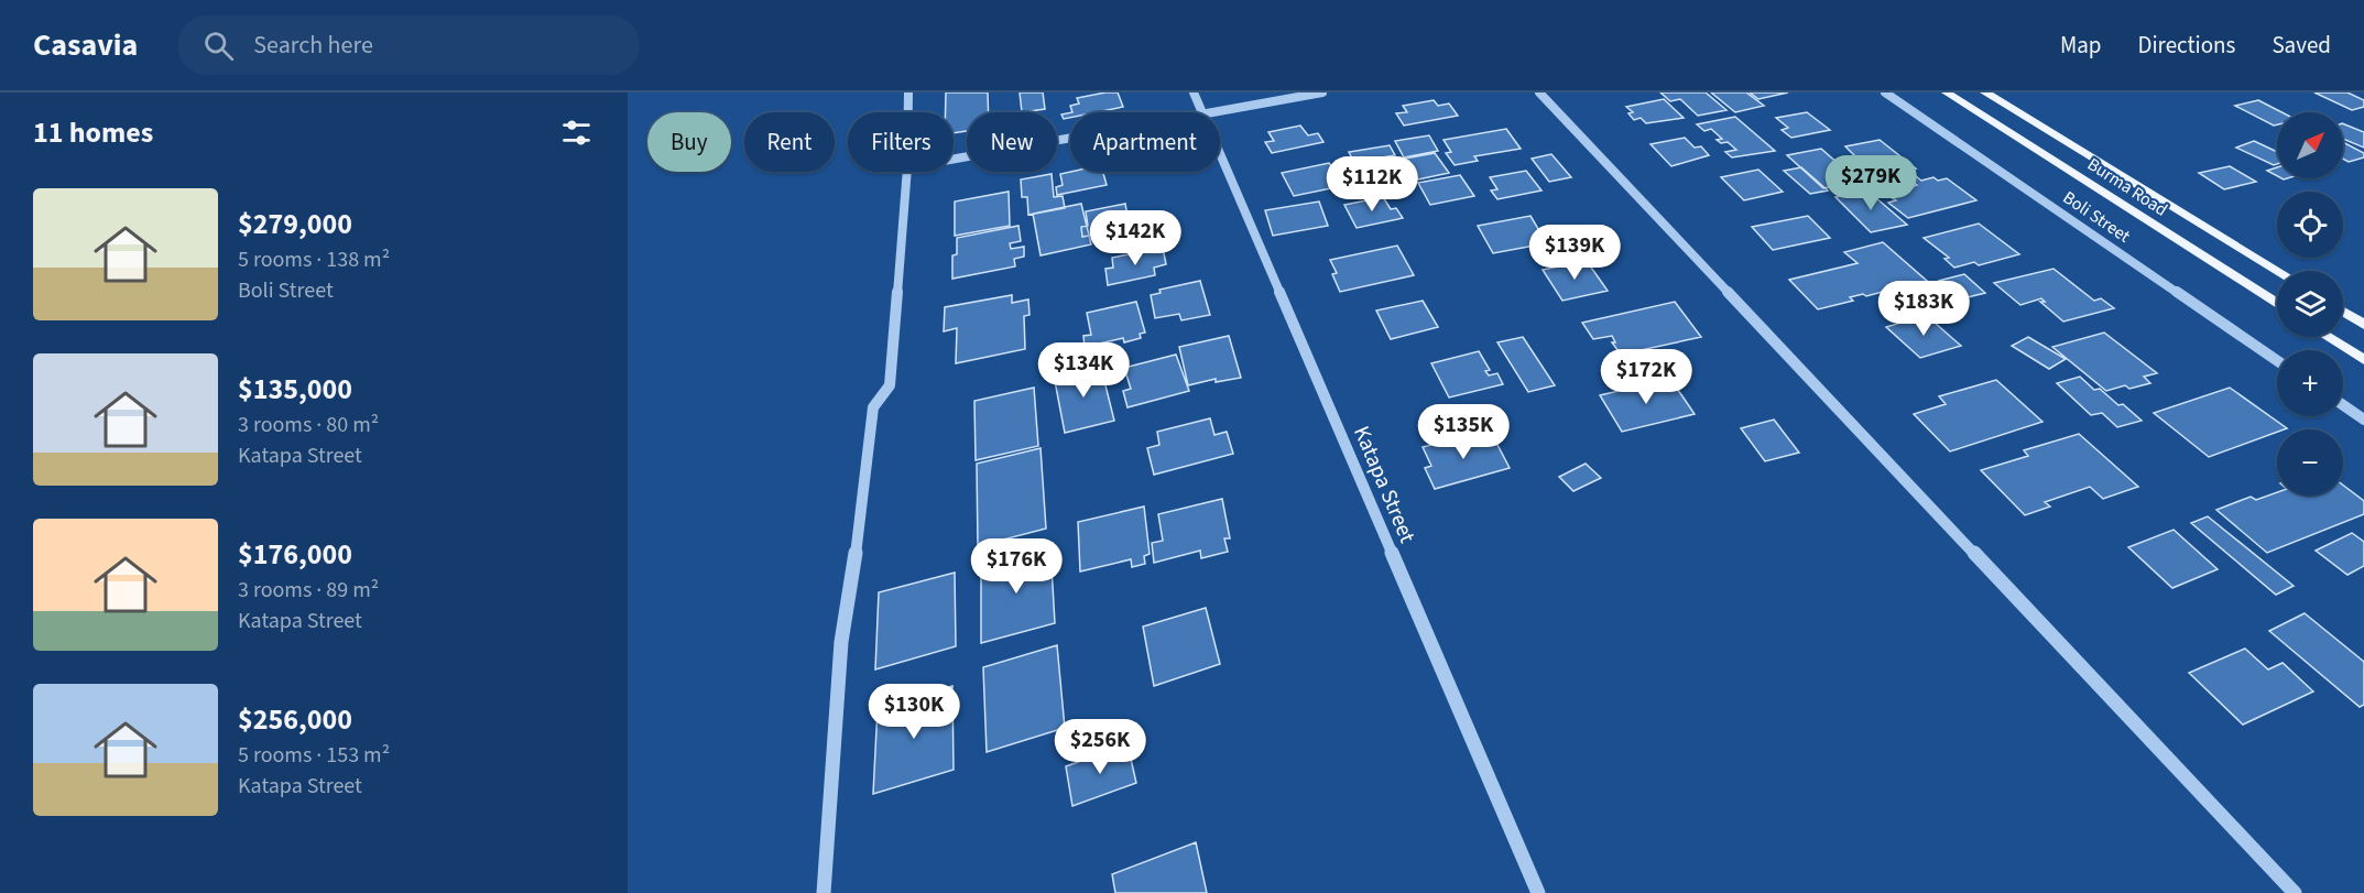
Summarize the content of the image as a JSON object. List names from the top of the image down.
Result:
{
  "streets": {
    "main road": ["Burma Road"],
    "street": ["Boli Street", "Katapa Street"]
  },
  "north": "top right",
  "page": {
    "header": "Casavia",
    "search": "Search here",
    "nav": ["Map", "Directions", "Saved"],
    "heading": "11 homes",
    "map_buttons": ["+", "−"],
    "chip": [
      "Buy",
      "Rent",
      "Filters",
      "New",
      "Apartment"
    ],
    "price": [
      "$279K",
      "$112K",
      "$142K",
      "$139K",
      "$183K",
      "$134K",
      "$172K",
      "$135K",
      "$176K",
      "$130K",
      "$256K"
    ],
    "list": [
      {
        "name": "$279,000",
        "note": "5 rooms · 138 m² · Boli Street"
      },
      {
        "name": "$135,000",
        "note": "3 rooms · 80 m² · Katapa Street"
      },
      {
        "name": "$176,000",
        "note": "3 rooms · 89 m² · Katapa Street"
      },
      {
        "name": "$256,000",
        "note": "5 rooms · 153 m² · Katapa Street"
      }
    ]
  }
}
